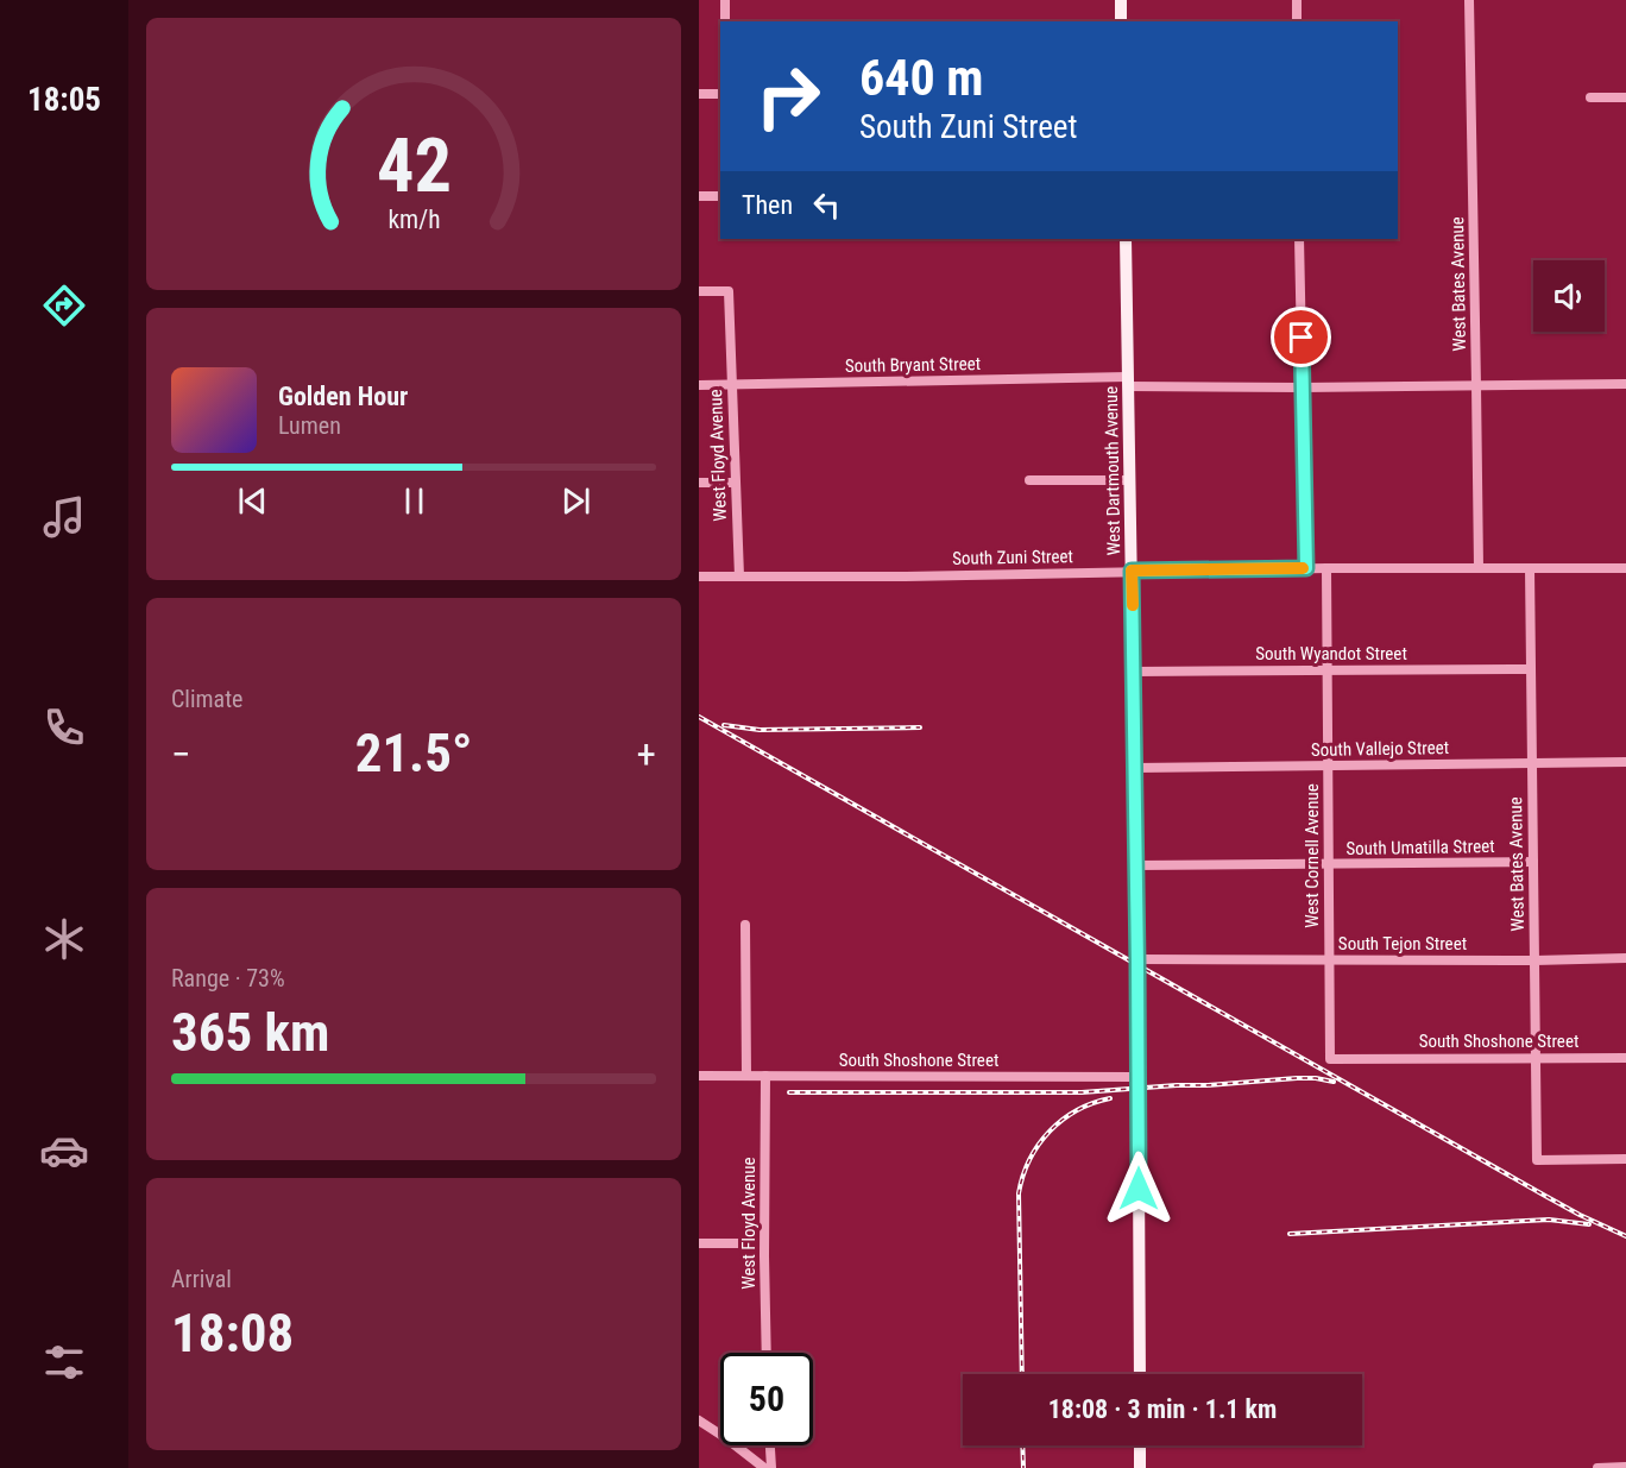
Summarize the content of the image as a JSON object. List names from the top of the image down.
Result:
{
  "streets": {
    "main road": ["West Dartmouth Avenue"],
    "street": [
      "West Bates Avenue",
      "South Bryant Street",
      "West Floyd Avenue",
      "South Zuni Street",
      "South Wyandot Street",
      "South Vallejo Street",
      "South Umatilla Street",
      "West Cornell Avenue",
      "South Tejon Street",
      "South Shoshone Street"
    ]
  },
  "crossings": [
    ["West Bates Avenue", "South Bryant Street"],
    ["West Bates Avenue", "South Zuni Street"],
    ["West Bates Avenue", "South Wyandot Street"],
    ["West Bates Avenue", "South Vallejo Street"],
    ["West Bates Avenue", "South Umatilla Street"],
    ["West Bates Avenue", "South Tejon Street"],
    ["West Bates Avenue", "South Shoshone Street"],
    ["South Bryant Street", "West Floyd Avenue"],
    ["South Bryant Street", "West Dartmouth Avenue"],
    ["West Floyd Avenue", "South Zuni Street"],
    ["West Floyd Avenue", "South Shoshone Street"],
    ["West Dartmouth Avenue", "South Zuni Street"],
    ["West Dartmouth Avenue", "South Wyandot Street"],
    ["West Dartmouth Avenue", "South Vallejo Street"],
    ["West Dartmouth Avenue", "South Umatilla Street"],
    ["West Dartmouth Avenue", "South Tejon Street"],
    ["West Dartmouth Avenue", "South Shoshone Street"],
    ["South Zuni Street", "West Cornell Avenue"],
    ["South Wyandot Street", "West Cornell Avenue"],
    ["South Vallejo Street", "West Cornell Avenue"],
    ["South Umatilla Street", "West Cornell Avenue"],
    ["West Cornell Avenue", "South Tejon Street"],
    ["West Cornell Avenue", "South Shoshone Street"]
  ],
  "page": {
    "tabs": "18:05",
    "turn": ["640 m", "South Zuni Street"],
    "then": "Then",
    "song": ["Golden Hour", "Lumen"],
    "tile": [
      "Climate",
      ["Range · 73%", "365 km"],
      ["Arrival", "18:08"]
    ],
    "heat": ["−", "21.5°", "+"],
    "limit": "50",
    "trip": "18:08 · 3 min · 1.1 km",
    "gauge": ["42", "km/h"]
  }
}
